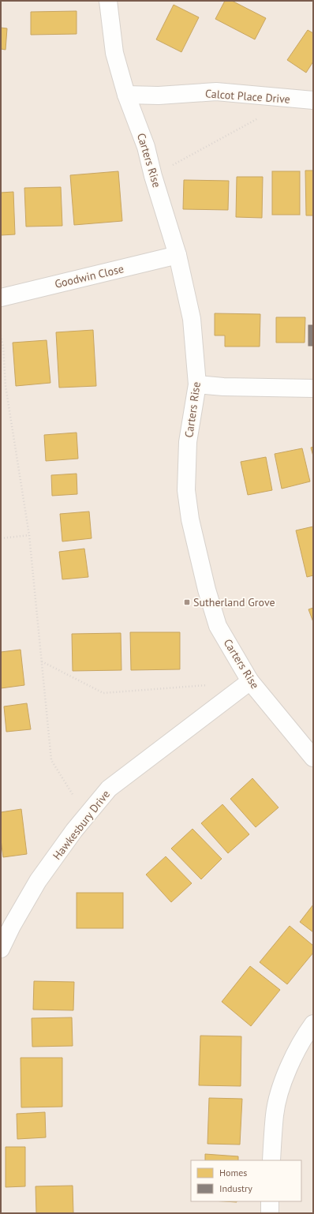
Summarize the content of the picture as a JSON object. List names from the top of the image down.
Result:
{
  "streets": {
    "street": [
      "Calcot Place Drive",
      "Carters Rise",
      "Goodwin Close",
      "Hawkesbury Drive"
    ]
  },
  "crossings": [
    ["Calcot Place Drive", "Carters Rise"],
    ["Carters Rise", "Goodwin Close"],
    ["Carters Rise", "Hawkesbury Drive"]
  ],
  "places": {
    "transit": ["Sutherland Grove"]
  },
  "legend": ["Homes", "Industry"]
}
